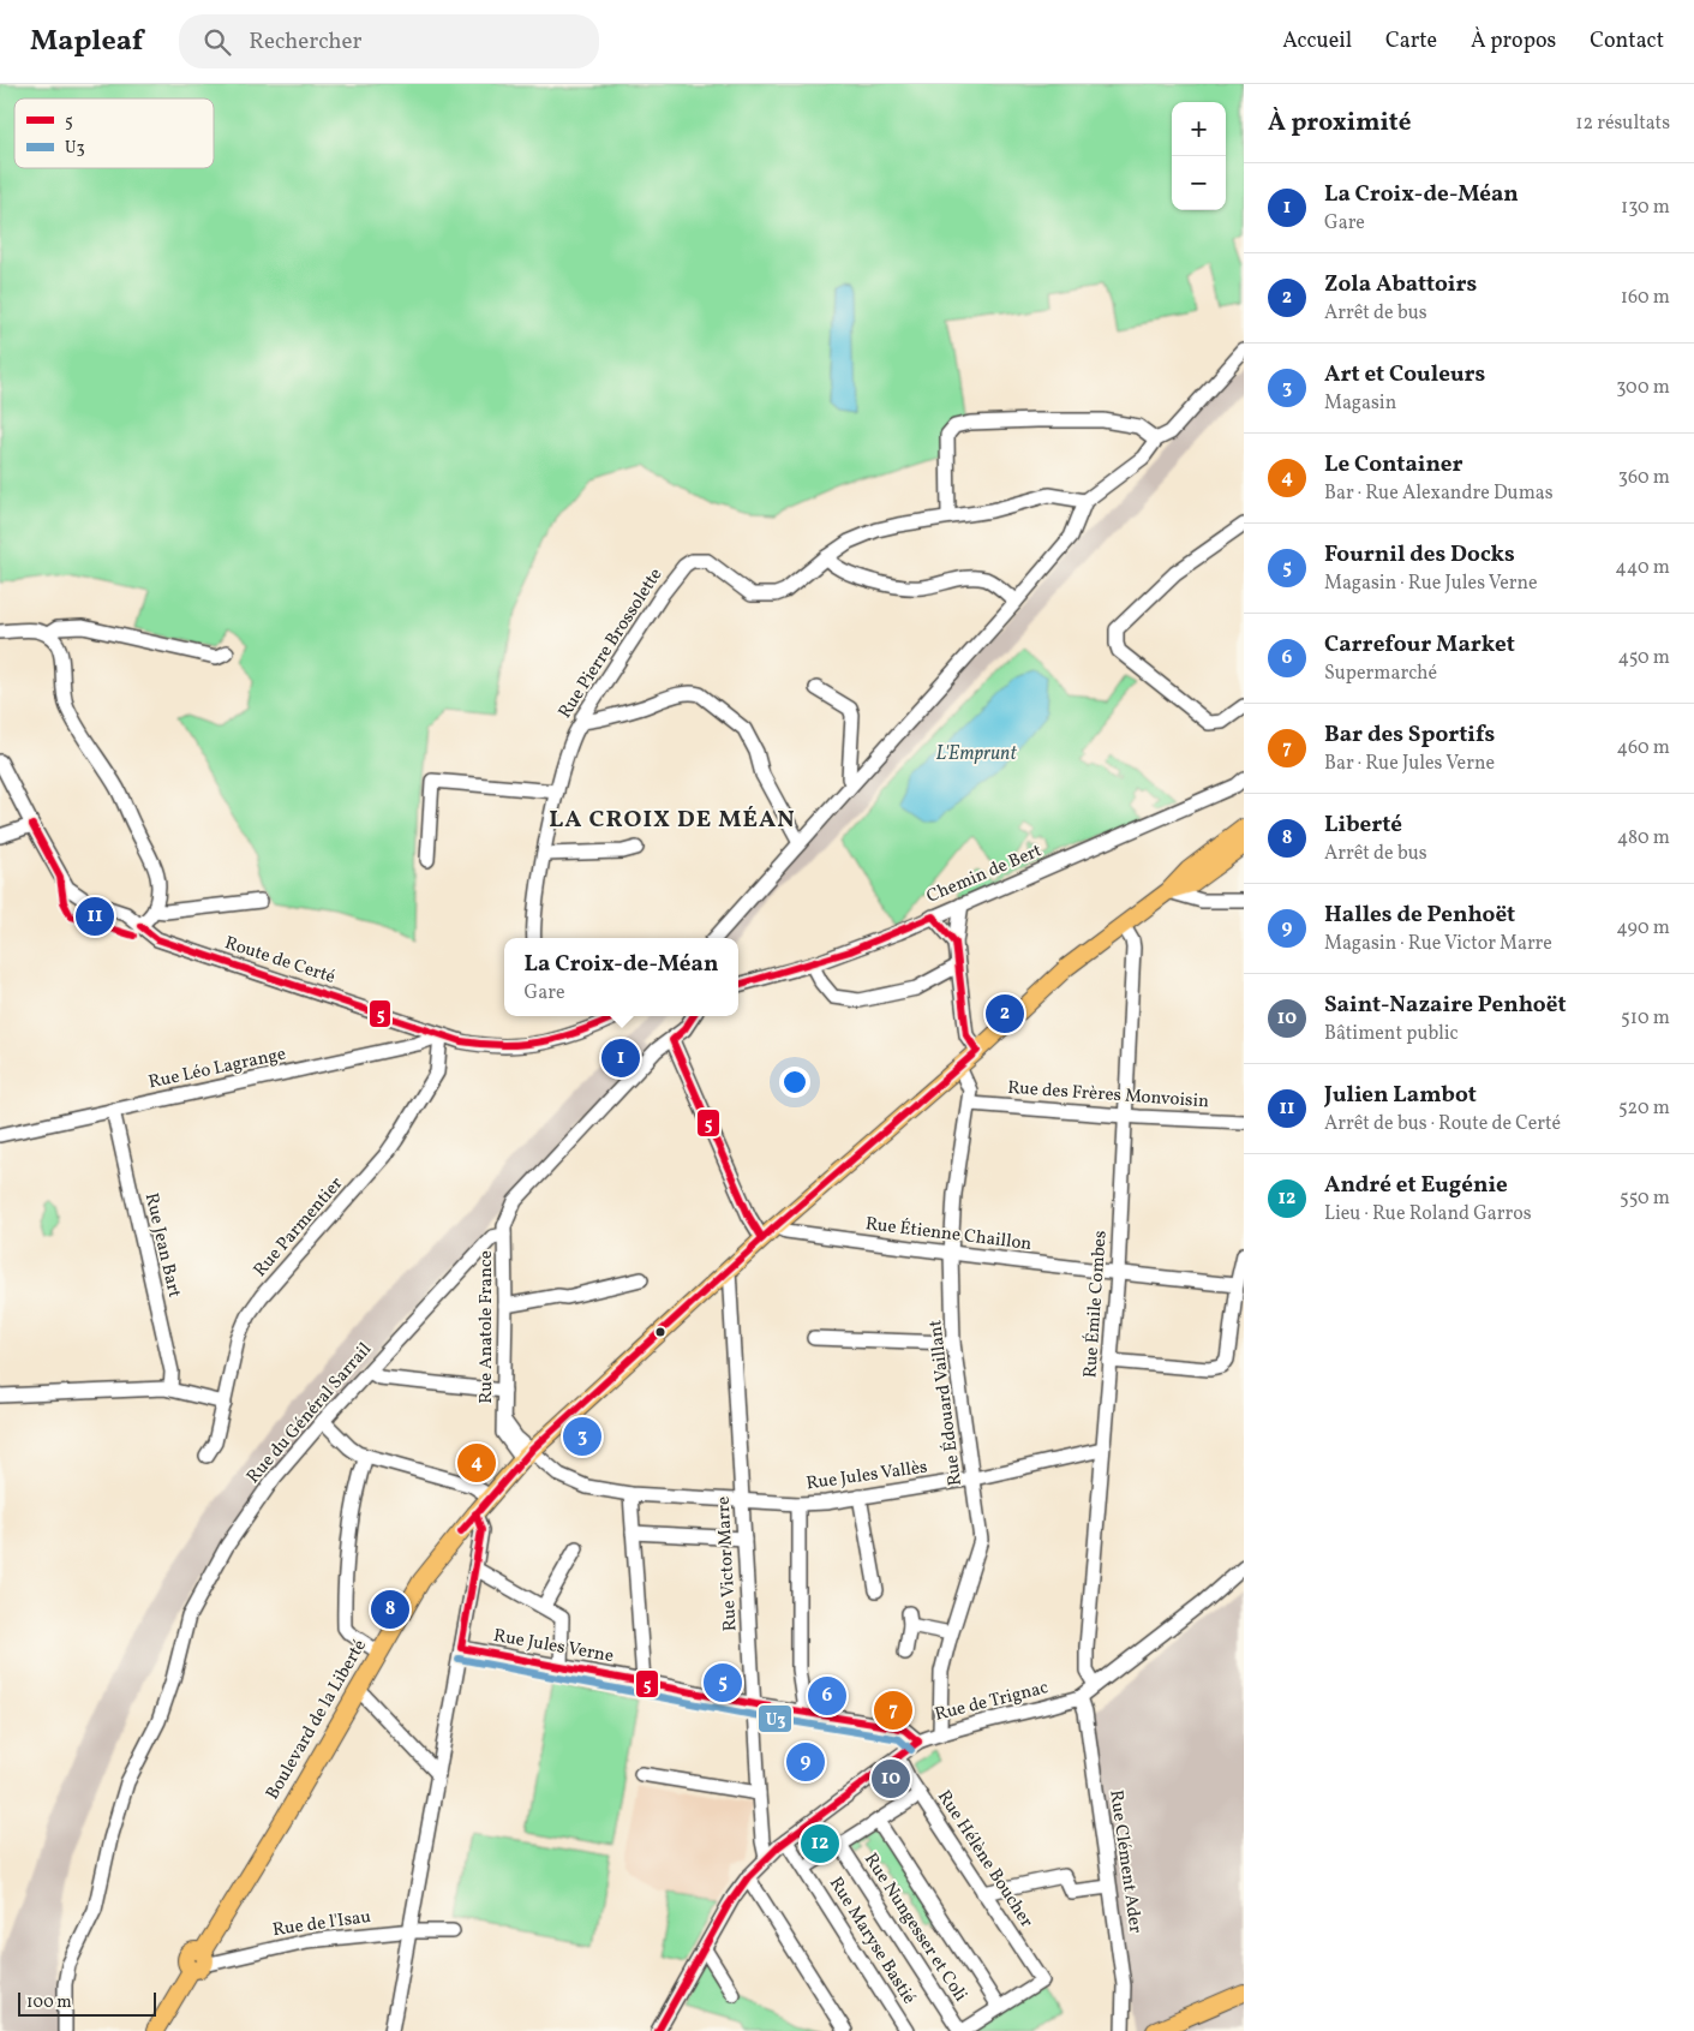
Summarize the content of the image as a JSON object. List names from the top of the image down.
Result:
{
  "streets": {
    "main road": ["Boulevard de la Liberté"],
    "street": [
      "Rue Pierre Brossolette",
      "Chemin de Bert",
      "Route de Certé",
      "Rue Léo Lagrange",
      "Rue des Frères Monvoisin",
      "Rue Parmentier",
      "Rue Étienne Chaillon",
      "Rue Jean Bart",
      "Rue Émile Combes",
      "Rue Anatole France",
      "Rue Édouard Vaillant",
      "Rue du Général Sarrail",
      "Rue Jules Vallès",
      "Rue Victor Marre",
      "Rue Jules Verne",
      "Rue de Trignac",
      "Rue Hélène Boucher",
      "Rue Clément Ader",
      "Rue de l'Isau",
      "Rue Nungesser et Coli",
      "Rue Maryse Bastié"
    ]
  },
  "crossings": [
    ["Route de Certé", "Rue Léo Lagrange"],
    ["Route de Certé", "Rue Parmentier"],
    ["Rue Léo Lagrange", "Rue Parmentier"],
    ["Rue Léo Lagrange", "Rue Jean Bart"],
    ["Rue des Frères Monvoisin", "Rue Émile Combes"],
    ["Rue des Frères Monvoisin", "Rue Édouard Vaillant"],
    ["Rue Étienne Chaillon", "Rue Émile Combes"],
    ["Rue Étienne Chaillon", "Rue Édouard Vaillant"],
    ["Rue Étienne Chaillon", "Boulevard de la Liberté"],
    ["Rue Émile Combes", "Rue Jules Vallès"],
    ["Rue Émile Combes", "Rue de Trignac"],
    ["Rue Émile Combes", "Boulevard de la Liberté"],
    ["Rue Anatole France", "Rue du Général Sarrail"],
    ["Rue Anatole France", "Rue Jules Vallès"],
    ["Rue Anatole France", "Boulevard de la Liberté"],
    ["Rue Édouard Vaillant", "Rue Jules Vallès"],
    ["Rue Édouard Vaillant", "Rue de Trignac"],
    ["Rue Édouard Vaillant", "Boulevard de la Liberté"],
    ["Rue Jules Vallès", "Rue Victor Marre"],
    ["Rue Victor Marre", "Rue Jules Verne"],
    ["Rue Victor Marre", "Rue de Trignac"],
    ["Rue Victor Marre", "Boulevard de la Liberté"],
    ["Rue Jules Verne", "Rue de Trignac"],
    ["Rue de Trignac", "Rue Hélène Boucher"],
    ["Rue de Trignac", "Rue Clément Ader"],
    ["Rue de Trignac", "Rue Maryse Bastié"],
    ["Boulevard de la Liberté", "Rue de l'Isau"]
  ],
  "districts": ["LA CROIX DE MÉAN"],
  "water": ["L'Emprunt"],
  "lines": ["transit line 5", "transit line U3"],
  "legend": ["5", "U3"],
  "scale_bar": "100 m",
  "page": {
    "header": "Mapleaf",
    "search": "Rechercher",
    "nav": [
      "Accueil",
      "Carte",
      "À propos",
      "Contact"
    ],
    "heading": ["À proximité", "12 résultats"],
    "map_buttons": ["+", "−"],
    "list": [
      {
        "mark": "1",
        "name": "La Croix-de-Méan",
        "note": "Gare",
        "value": "130 m"
      },
      {
        "mark": "2",
        "name": "Zola Abattoirs",
        "note": "Arrêt de bus",
        "value": "160 m"
      },
      {
        "mark": "3",
        "name": "Art et Couleurs",
        "note": "Magasin",
        "value": "300 m"
      },
      {
        "mark": "4",
        "name": "Le Container",
        "note": "Bar · Rue Alexandre Dumas",
        "value": "360 m"
      },
      {
        "mark": "5",
        "name": "Fournil des Docks",
        "note": "Magasin · Rue Jules Verne",
        "value": "440 m"
      },
      {
        "mark": "6",
        "name": "Carrefour Market",
        "note": "Supermarché",
        "value": "450 m"
      },
      {
        "mark": "7",
        "name": "Bar des Sportifs",
        "note": "Bar · Rue Jules Verne",
        "value": "460 m"
      },
      {
        "mark": "8",
        "name": "Liberté",
        "note": "Arrêt de bus",
        "value": "480 m"
      },
      {
        "mark": "9",
        "name": "Halles de Penhoët",
        "note": "Magasin · Rue Victor Marre",
        "value": "490 m"
      },
      {
        "mark": "10",
        "name": "Saint-Nazaire Penhoët",
        "note": "Bâtiment public",
        "value": "510 m"
      },
      {
        "mark": "11",
        "name": "Julien Lambot",
        "note": "Arrêt de bus · Route de Certé",
        "value": "520 m"
      },
      {
        "mark": "12",
        "name": "André et Eugénie",
        "note": "Lieu · Rue Roland Garros",
        "value": "550 m"
      }
    ],
    "pins": [
      "11",
      "2",
      "1",
      "3",
      "4",
      "8",
      "5",
      "6",
      "7",
      "9",
      "10",
      "12"
    ],
    "popup": ["La Croix-de-Méan", "Gare"],
    "scale": "100 m"
  }
}
